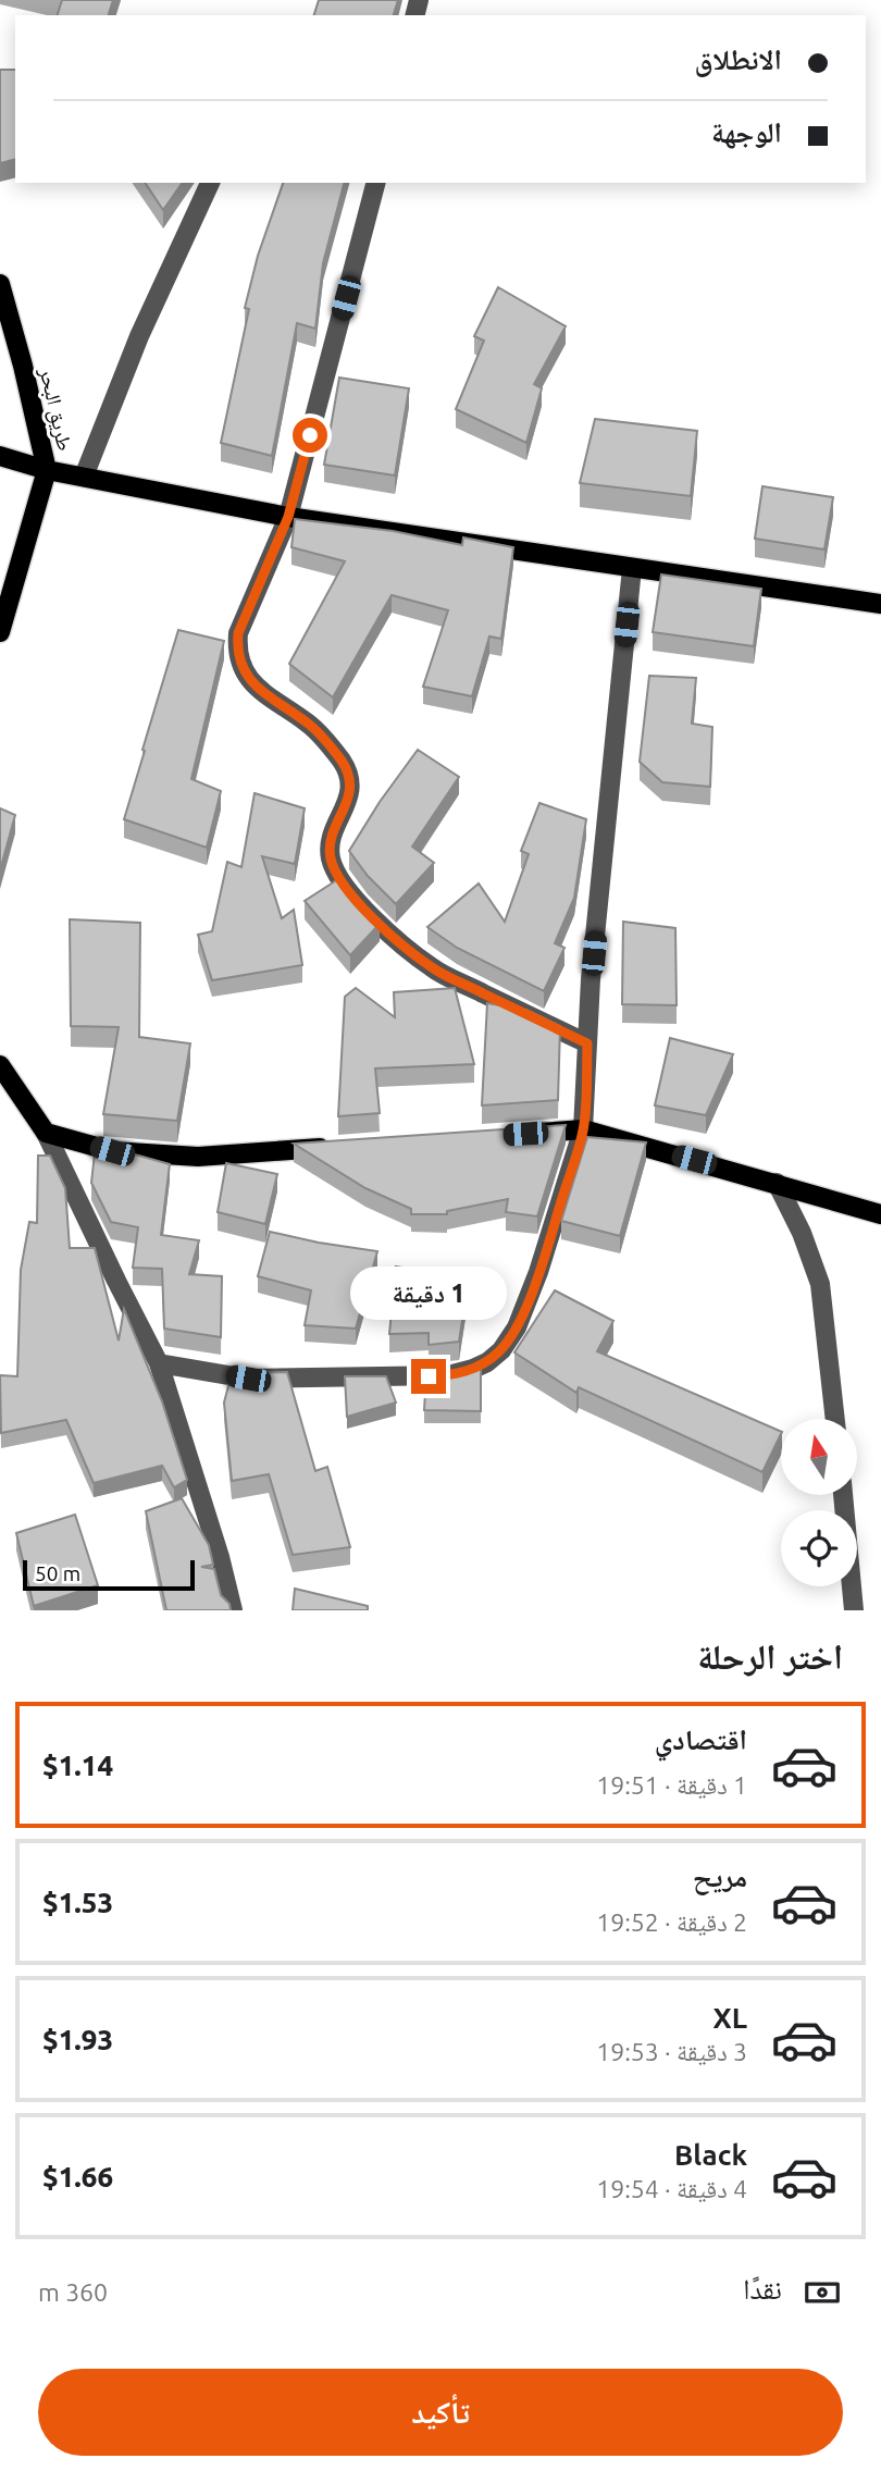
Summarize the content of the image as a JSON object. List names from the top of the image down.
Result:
{
  "streets": {
    "main road": ["طريق البحر"]
  },
  "scale_bar": "50 m",
  "north": "top",
  "page": {
    "banner": ["الانطلاق", "الوجهة"],
    "bubble": "1 دقيقة",
    "scale": "50 m",
    "heading": "اختر الرحلة",
    "list": [
      {
        "name": "اقتصادي",
        "note": "1 دقيقة · 19:51",
        "value": "$1.14"
      },
      {
        "name": "مريح",
        "note": "2 دقيقة · 19:52",
        "value": "$1.53"
      },
      {
        "name": "XL",
        "note": "3 دقيقة · 19:53",
        "value": "$1.93"
      },
      {
        "name": "Black",
        "note": "4 دقيقة · 19:54",
        "value": "$1.66"
      }
    ],
    "pay": ["نقدًا", "360 m"],
    "buttons": "تأكيد"
  }
}
